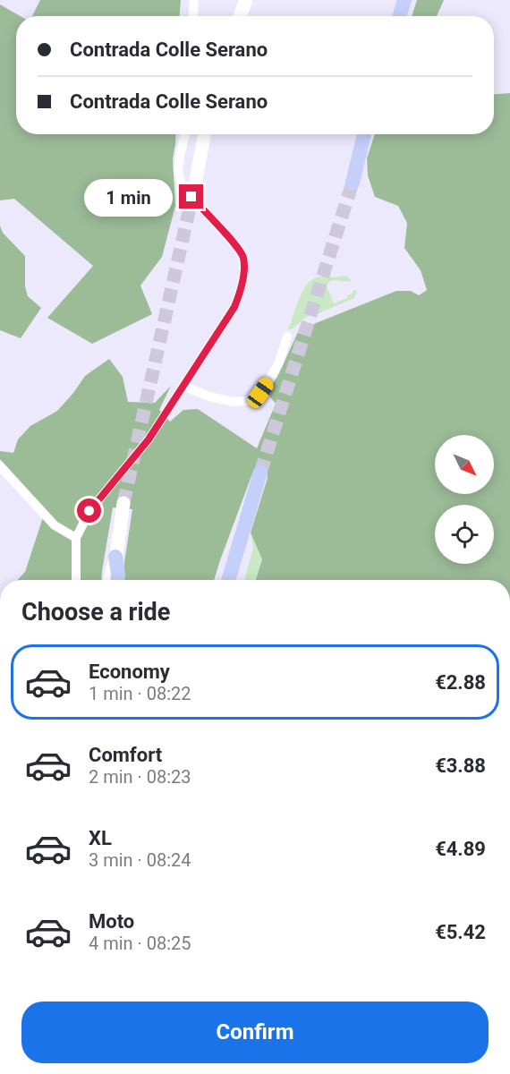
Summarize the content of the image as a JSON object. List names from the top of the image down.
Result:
{
  "north": "bottom right",
  "page": {
    "banner": ["Contrada Colle Serano", "Contrada Colle Serano"],
    "bubble": "1 min",
    "heading": "Choose a ride",
    "list": [
      {
        "name": "Economy",
        "note": "1 min · 08:22",
        "value": "€2.88"
      },
      {
        "name": "Comfort",
        "note": "2 min · 08:23",
        "value": "€3.88"
      },
      {
        "name": "XL",
        "note": "3 min · 08:24",
        "value": "€4.89"
      },
      {
        "name": "Moto",
        "note": "4 min · 08:25",
        "value": "€5.42"
      }
    ],
    "buttons": "Confirm"
  }
}
